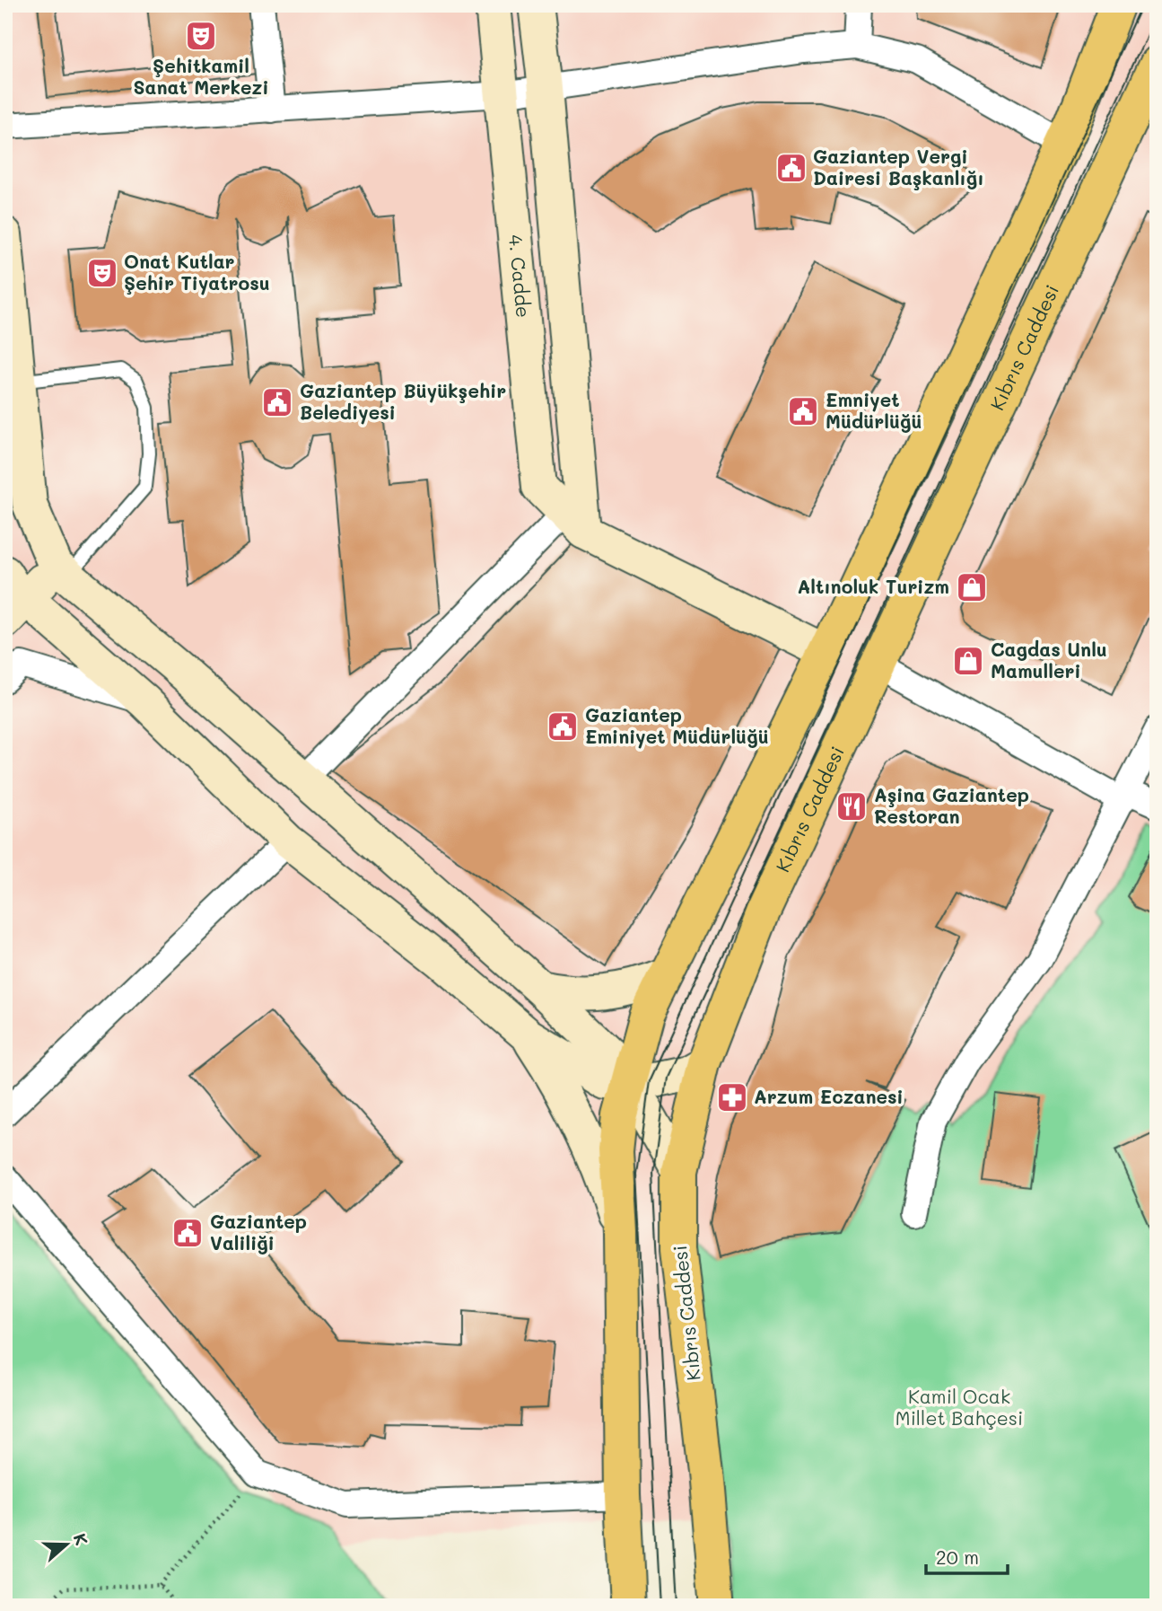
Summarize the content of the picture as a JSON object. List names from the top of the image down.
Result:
{
  "streets": {
    "main road": ["4. Cadde", "Kıbrıs Caddesi"]
  },
  "parks": ["Kamil Ocak Millet Bahçesi"],
  "places": {
    "theatre": ["Şehitkamil Sanat Merkezi", "Onat Kutlar Şehir Tiyatrosu"],
    "public building": [
      "Gaziantep Vergi Dairesi Başkanlığı",
      "Gaziantep Büyükşehir Belediyesi",
      "Emniyet Müdürlüğü",
      "Gaziantep Eminiyet Müdürlüğü",
      "Gaziantep Valiliği"
    ],
    "shop": ["Altınoluk Turizm", "Cagdas Unlu Mamulleri"],
    "restaurant": ["Aşina Gaziantep Restoran"],
    "pharmacy": ["Arzum Eczanesi"]
  },
  "scale_bar": "20 m",
  "north": "right"
}
